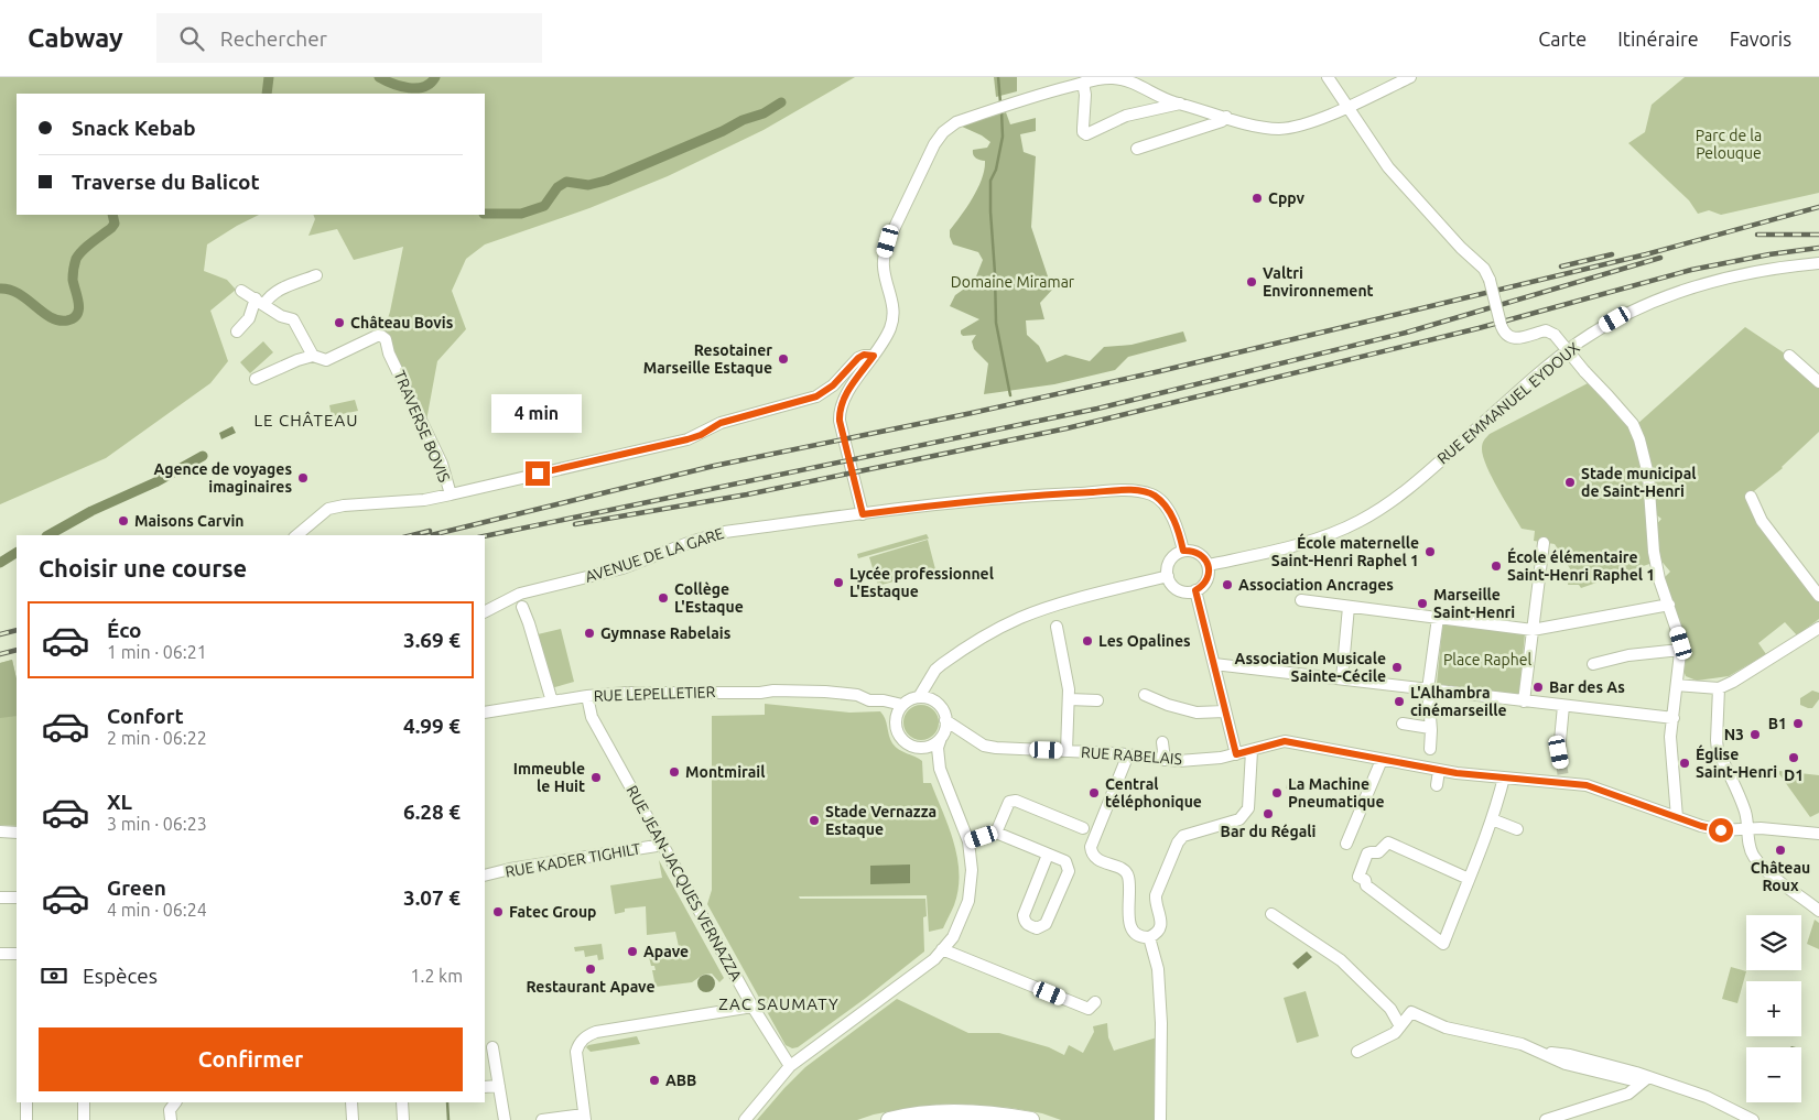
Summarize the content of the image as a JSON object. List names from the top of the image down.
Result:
{
  "streets": {
    "street": [
      "RUE EMMANUEL EYDOUX",
      "TRAVERSE BOVIS",
      "AVENUE DE LA GARE",
      "RUE LEPELLETIER",
      "RUE RABELAIS",
      "RUE KADER TIGHILT",
      "RUE JEAN-JACQUES VERNAZZA"
    ]
  },
  "crossings": [
    ["RUE EMMANUEL EYDOUX", "AVENUE DE LA GARE"],
    ["RUE LEPELLETIER", "RUE RABELAIS"],
    ["RUE LEPELLETIER", "RUE JEAN-JACQUES VERNAZZA"],
    ["RUE KADER TIGHILT", "RUE JEAN-JACQUES VERNAZZA"]
  ],
  "districts": ["LE CHÂTEAU", "ZAC SAUMATY"],
  "parks": ["Parc de la Pelouque", "Domaine Miramar", "Place Raphel"],
  "places": [
    "Cppv",
    "Valtri Environnement",
    "Château Bovis",
    "Resotainer Marseille Estaque",
    "Agence de voyages imaginaires",
    "Stade municipal de Saint-Henri",
    "Maisons Carvin",
    "École maternelle Saint-Henri Raphel 1",
    "École élémentaire Saint-Henri Raphel 1",
    "Lycée professionnel L'Estaque",
    "Association Ancrages",
    "Collège L'Estaque",
    "Marseille Saint-Henri",
    "Gymnase Rabelais",
    "Les Opalines",
    "Association Musicale Sainte-Cécile",
    "Bar des As",
    "L'Alhambra cinémarseille",
    "B1",
    "N3",
    "D1",
    "Église Saint-Henri",
    "Montmirail",
    "Immeuble le Huit",
    "Central téléphonique",
    "La Machine Pneumatique",
    "Bar du Régali",
    "Stade Vernazza Estaque",
    "Château Roux",
    "Fatec Group",
    "Apave",
    "Restaurant Apave",
    "ABB"
  ],
  "page": {
    "header": "Cabway",
    "search": "Rechercher",
    "nav": ["Carte", "Itinéraire", "Favoris"],
    "banner": ["Snack Kebab", "Traverse du Balicot"],
    "bubble": "4 min",
    "heading": "Choisir une course",
    "list": [
      {
        "name": "Éco",
        "note": "1 min · 06:21",
        "value": "3.69 €"
      },
      {
        "name": "Confort",
        "note": "2 min · 06:22",
        "value": "4.99 €"
      },
      {
        "name": "XL",
        "note": "3 min · 06:23",
        "value": "6.28 €"
      },
      {
        "name": "Green",
        "note": "4 min · 06:24",
        "value": "3.07 €"
      }
    ],
    "map_buttons": ["+", "−"],
    "pay": ["Espèces", "1.2 km"],
    "buttons": "Confirmer"
  }
}
